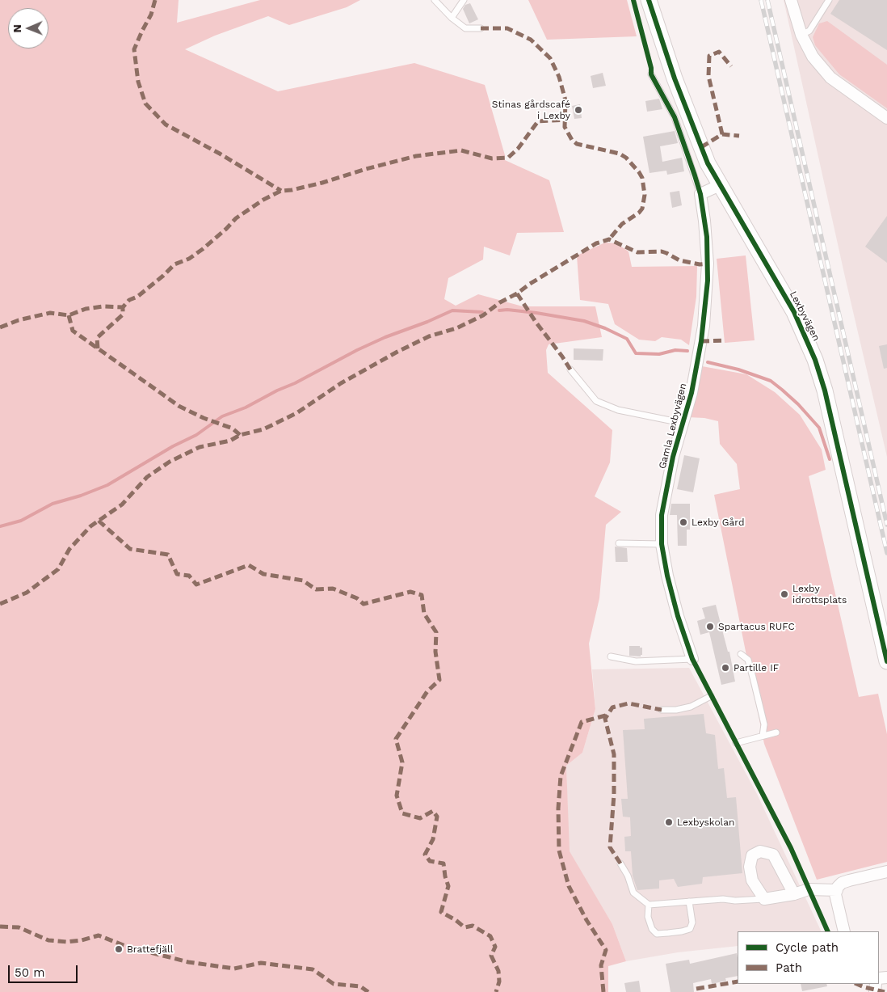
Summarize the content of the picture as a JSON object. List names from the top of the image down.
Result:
{
  "streets": {
    "street": ["Lexbyvägen", "Gamla Lexbyvägen"]
  },
  "places": [
    "Stinas gårdscafé i Lexby",
    "Lexby Gård",
    "Lexby idrottsplats",
    "Spartacus RUFC",
    "Partille IF",
    "Lexbyskolan",
    "Brattefjäll"
  ],
  "legend": ["Cycle path", "Path"],
  "scale_bar": "50 m",
  "north": "left"
}
